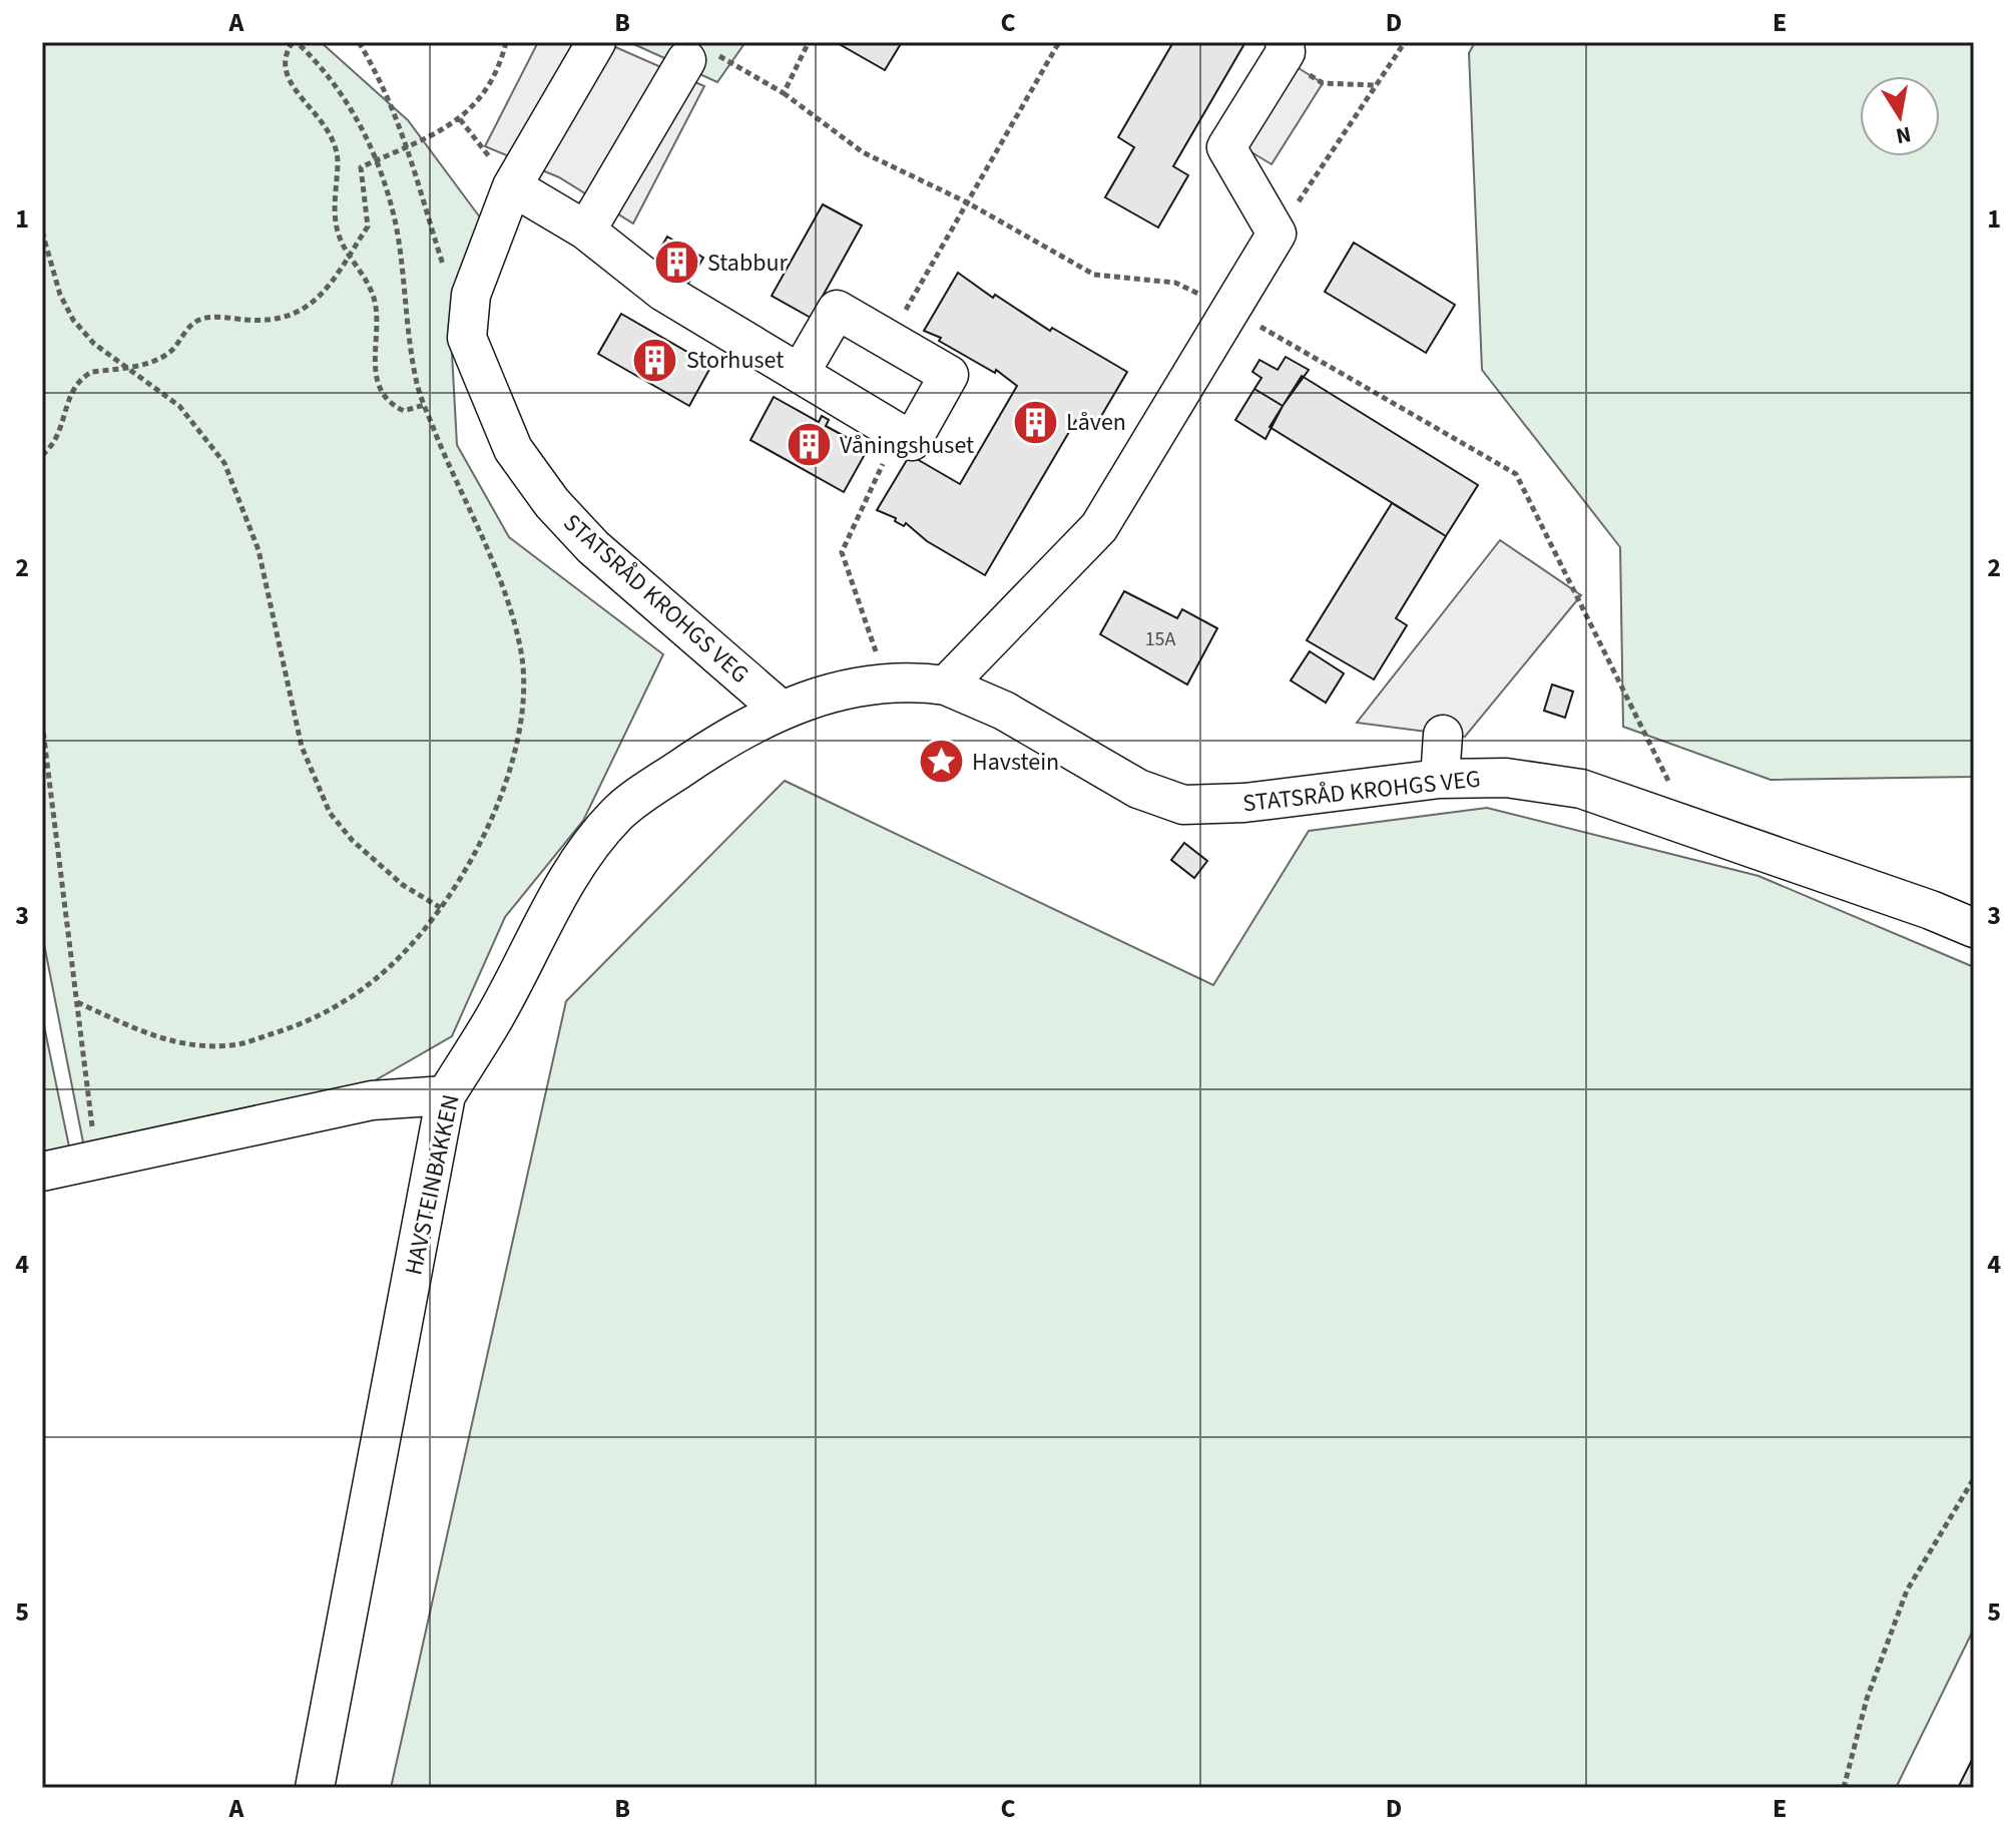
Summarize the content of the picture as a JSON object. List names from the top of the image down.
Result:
{
  "streets": {
    "street": ["STATSRÅD KROHGS VEG", "HAVSTEINBAKKEN"]
  },
  "crossings": [
    ["STATSRÅD KROHGS VEG", "HAVSTEINBAKKEN"]
  ],
  "places": {
    "building": [
      "Stabbur",
      "Storhuset",
      "Låven",
      "Våningshuset"
    ],
    "place": ["Havstein"]
  },
  "house_numbers": ["15A"],
  "north": "bottom",
  "grid": {
    "columns": [
      "A",
      "B",
      "C",
      "D",
      "E"
    ],
    "rows": [
      "1",
      "2",
      "3",
      "4",
      "5"
    ]
  }
}
